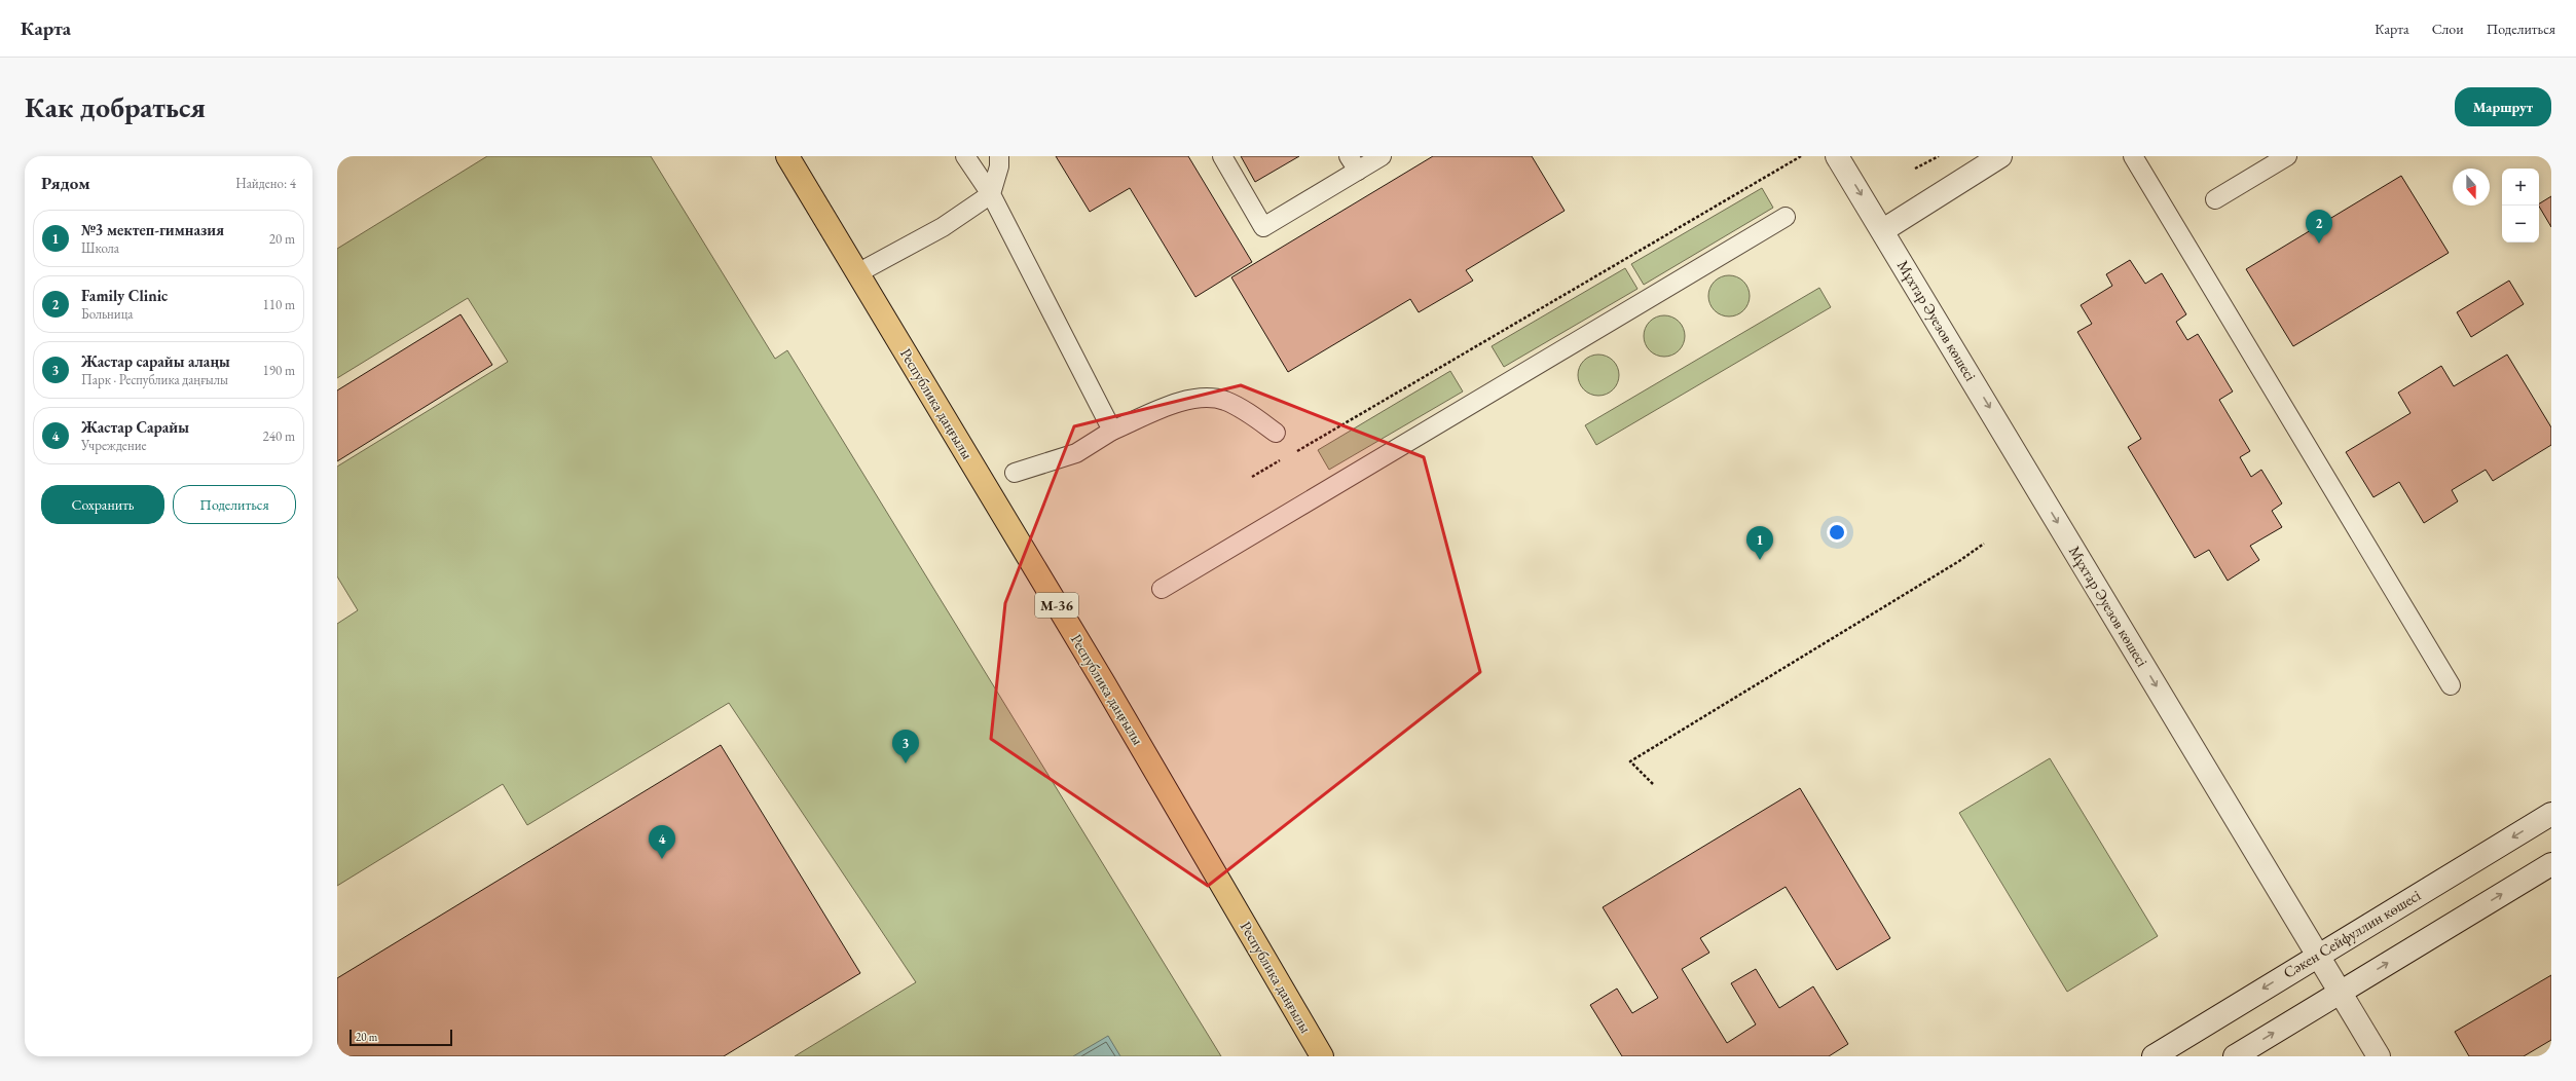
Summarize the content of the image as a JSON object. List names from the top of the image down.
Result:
{
  "streets": {
    "main road": ["Республика даңғылы", "M-36"],
    "street": ["Мұхтар Әуезов көшесі", "Сәкен Сейфуллин көшесі"]
  },
  "crossings": [
    ["Мұхтар Әуезов көшесі", "Сәкен Сейфуллин көшесі"]
  ],
  "one_way": ["Мұхтар Әуезов көшесі"],
  "scale_bar": "20 m",
  "north": "bottom",
  "page": {
    "header": "Карта",
    "nav": ["Карта", "Слои", "Поделиться"],
    "buttons": [
      "Маршрут",
      ["Сохранить", "Поделиться"]
    ],
    "title": "Как добраться",
    "heading": ["Рядом", "Найдено: 4"],
    "map_buttons": ["+", "−"],
    "list": [
      {
        "mark": "1",
        "name": "№3 мектеп-гимназия",
        "note": "Школа",
        "value": "20 m"
      },
      {
        "mark": "2",
        "name": "Family Clinic",
        "note": "Больница",
        "value": "110 m"
      },
      {
        "mark": "3",
        "name": "Жастар сарайы алаңы",
        "note": "Парк · Республика даңғылы",
        "value": "190 m"
      },
      {
        "mark": "4",
        "name": "Жастар Сарайы",
        "note": "Учреждение",
        "value": "240 m"
      }
    ],
    "pins": [
      "2",
      "1",
      "3",
      "4"
    ],
    "scale": "20 m"
  }
}
